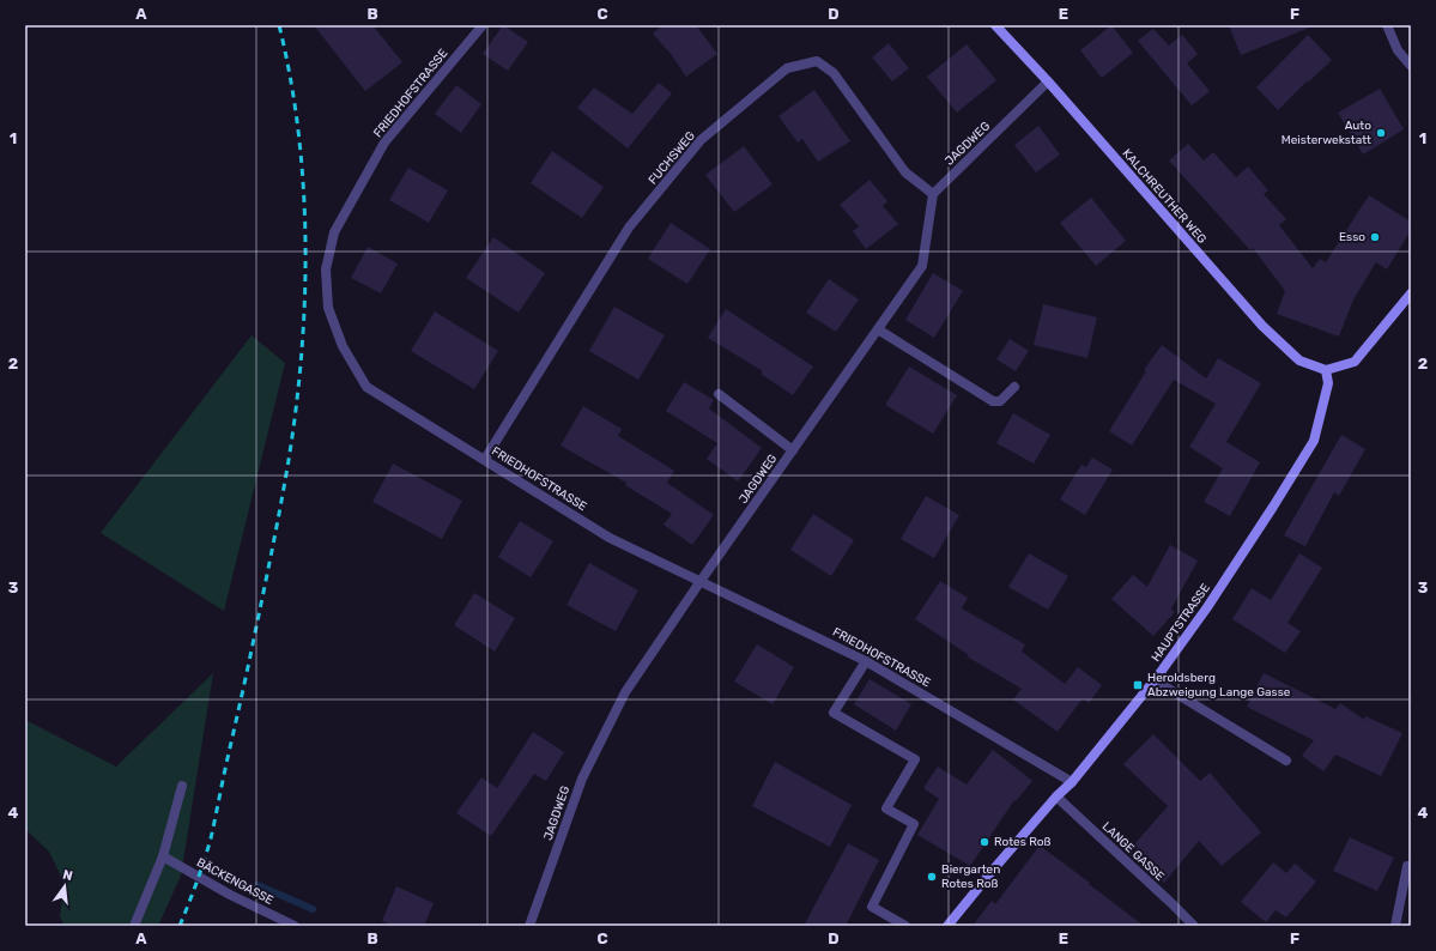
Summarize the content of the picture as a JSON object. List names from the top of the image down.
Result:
{
  "streets": {
    "street": [
      "FRIEDHOFSTRASSE",
      "JAGDWEG",
      "FUCHSWEG",
      "KALCHREUTHER WEG",
      "HAUPTSTRASSE",
      "LANGE GASSE",
      "BÄCKENGASSE"
    ]
  },
  "crossings": [
    ["FRIEDHOFSTRASSE", "JAGDWEG"],
    ["FRIEDHOFSTRASSE", "FUCHSWEG"],
    ["FRIEDHOFSTRASSE", "HAUPTSTRASSE"],
    ["JAGDWEG", "FUCHSWEG"],
    ["JAGDWEG", "KALCHREUTHER WEG"],
    ["KALCHREUTHER WEG", "HAUPTSTRASSE"],
    ["HAUPTSTRASSE", "LANGE GASSE"]
  ],
  "places": {
    "other": [
      "Auto Meisterwekstatt",
      "Esso",
      "Rotes Roß",
      "Biergarten Rotes Roß"
    ],
    "transit": ["Heroldsberg Abzweigung Lange Gasse"]
  },
  "north": "top",
  "grid": {
    "columns": [
      "A",
      "B",
      "C",
      "D",
      "E",
      "F"
    ],
    "rows": [
      "1",
      "2",
      "3",
      "4"
    ]
  }
}
